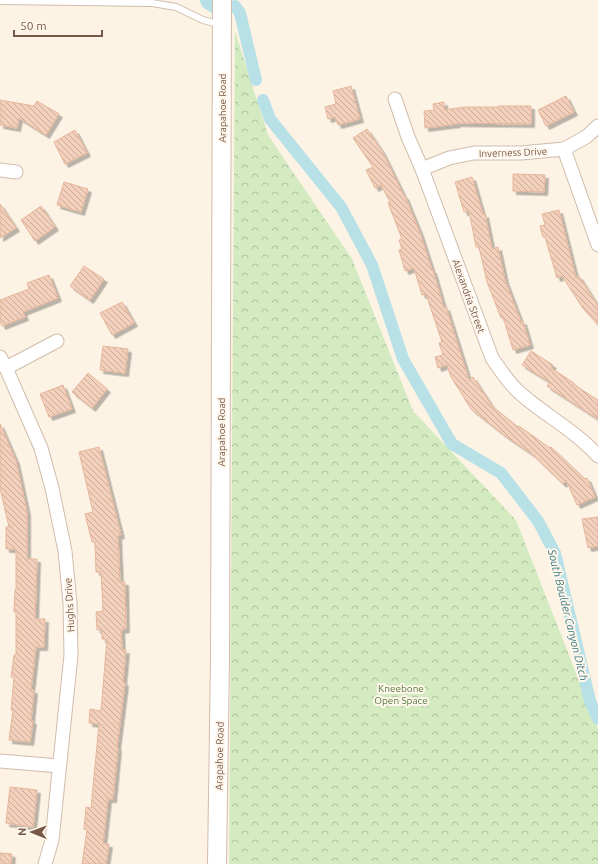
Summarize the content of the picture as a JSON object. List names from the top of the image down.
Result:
{
  "streets": {
    "main road": ["Arapahoe Road"],
    "street": ["Inverness Drive", "Alexandria Street", "Hughs Drive"]
  },
  "crossings": [
    ["Inverness Drive", "Alexandria Street"]
  ],
  "water": ["South Boulder Canyon Ditch"],
  "parks": ["Kneebone Open Space"],
  "scale_bar": "50 m",
  "north": "left"
}
